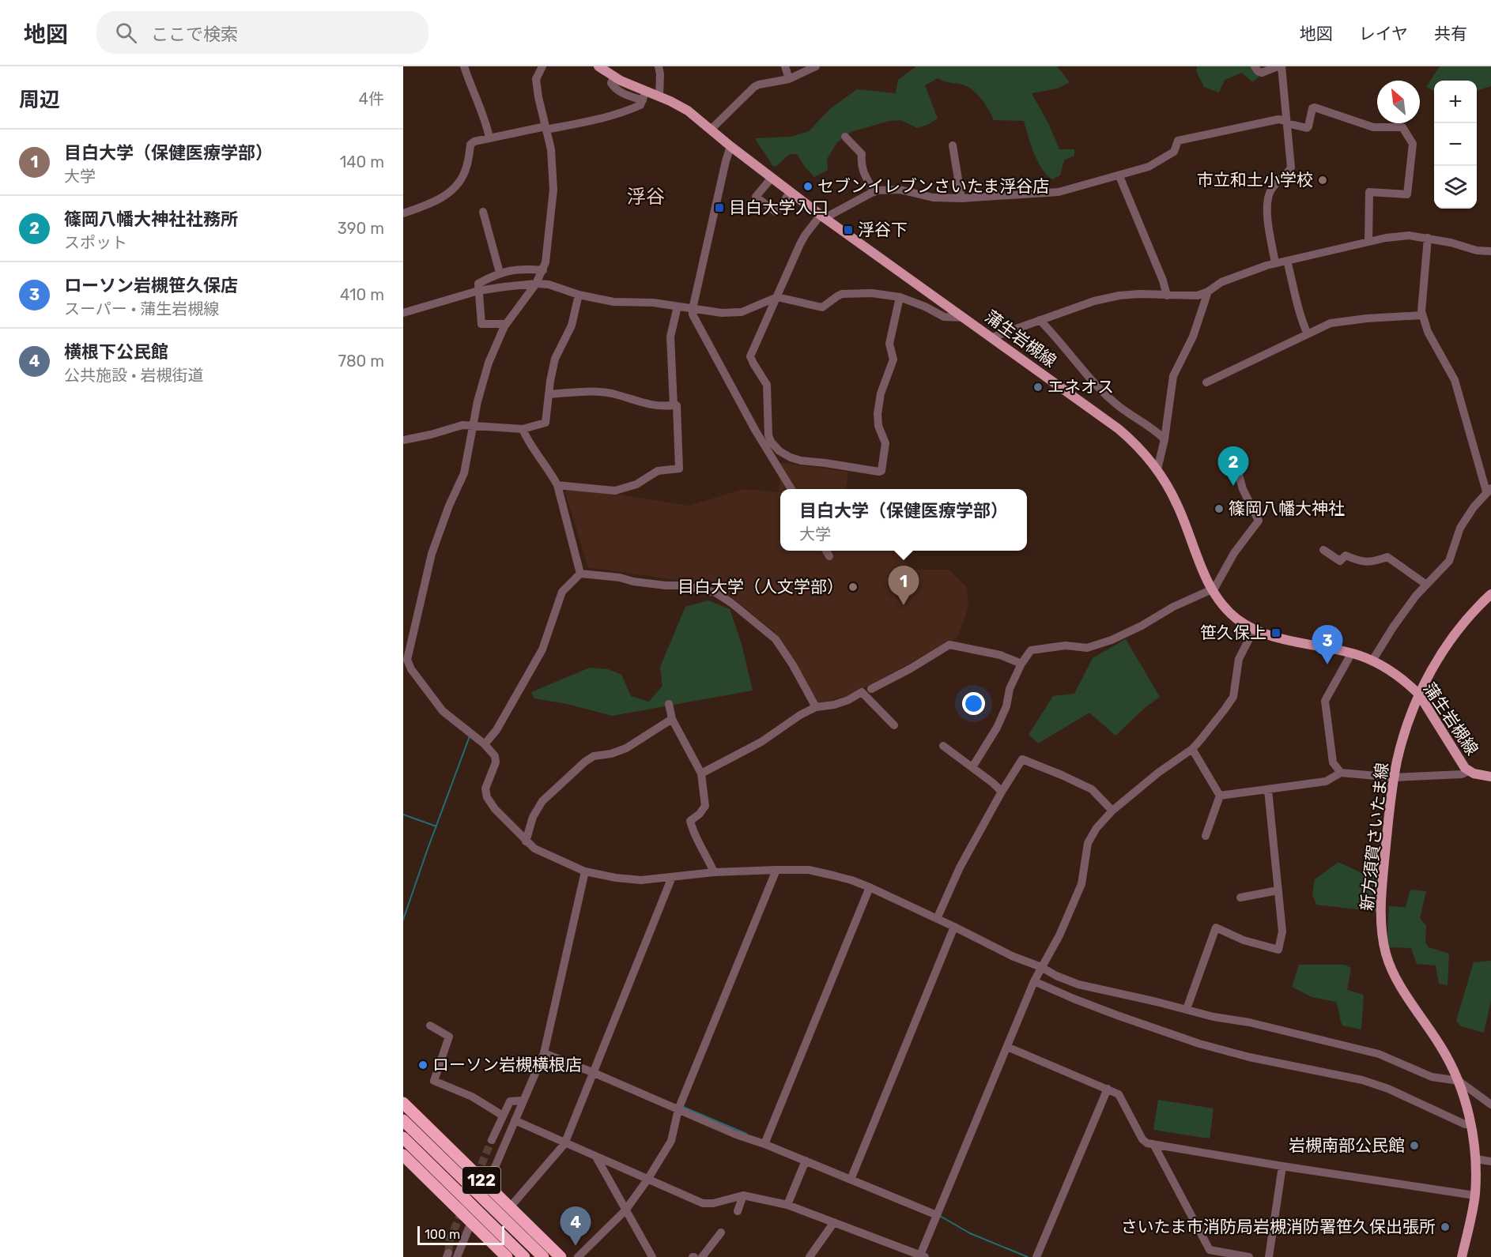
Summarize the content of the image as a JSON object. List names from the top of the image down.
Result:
{
  "streets": {
    "highway": ["122"],
    "main road": ["蒲生岩槻線", "新方須賀さいたま線"]
  },
  "crossings": [
    ["蒲生岩槻線", "新方須賀さいたま線"]
  ],
  "districts": ["浮谷"],
  "places": {
    "other": [
      "市立和土小学校",
      "セブンイレブンさいたま浮谷店",
      "エネオス",
      "篠岡八幡大神社",
      "目白大学（人文学部）",
      "ローソン岩槻横根店",
      "岩槻南部公民館",
      "さいたま市消防局岩槻消防署笹久保出張所"
    ],
    "transit": ["目白大学入口", "浮谷下", "笹久保上"]
  },
  "scale_bar": "100 m",
  "north": "top left",
  "page": {
    "header": "地図",
    "search": "ここで検索",
    "nav": ["地図", "レイヤ", "共有"],
    "heading": ["周辺", "4件"],
    "map_buttons": ["+", "−"],
    "list": [
      {
        "mark": "1",
        "name": "目白大学（保健医療学部）",
        "note": "大学",
        "value": "140 m"
      },
      {
        "mark": "2",
        "name": "篠岡八幡大神社社務所",
        "note": "スポット",
        "value": "390 m"
      },
      {
        "mark": "3",
        "name": "ローソン岩槻笹久保店",
        "note": "スーパー · 蒲生岩槻線",
        "value": "410 m"
      },
      {
        "mark": "4",
        "name": "横根下公民館",
        "note": "公共施設 · 岩槻街道",
        "value": "780 m"
      }
    ],
    "pins": [
      "2",
      "1",
      "3",
      "4"
    ],
    "popup": ["目白大学（保健医療学部）", "大学"],
    "scale": "100 m"
  }
}
